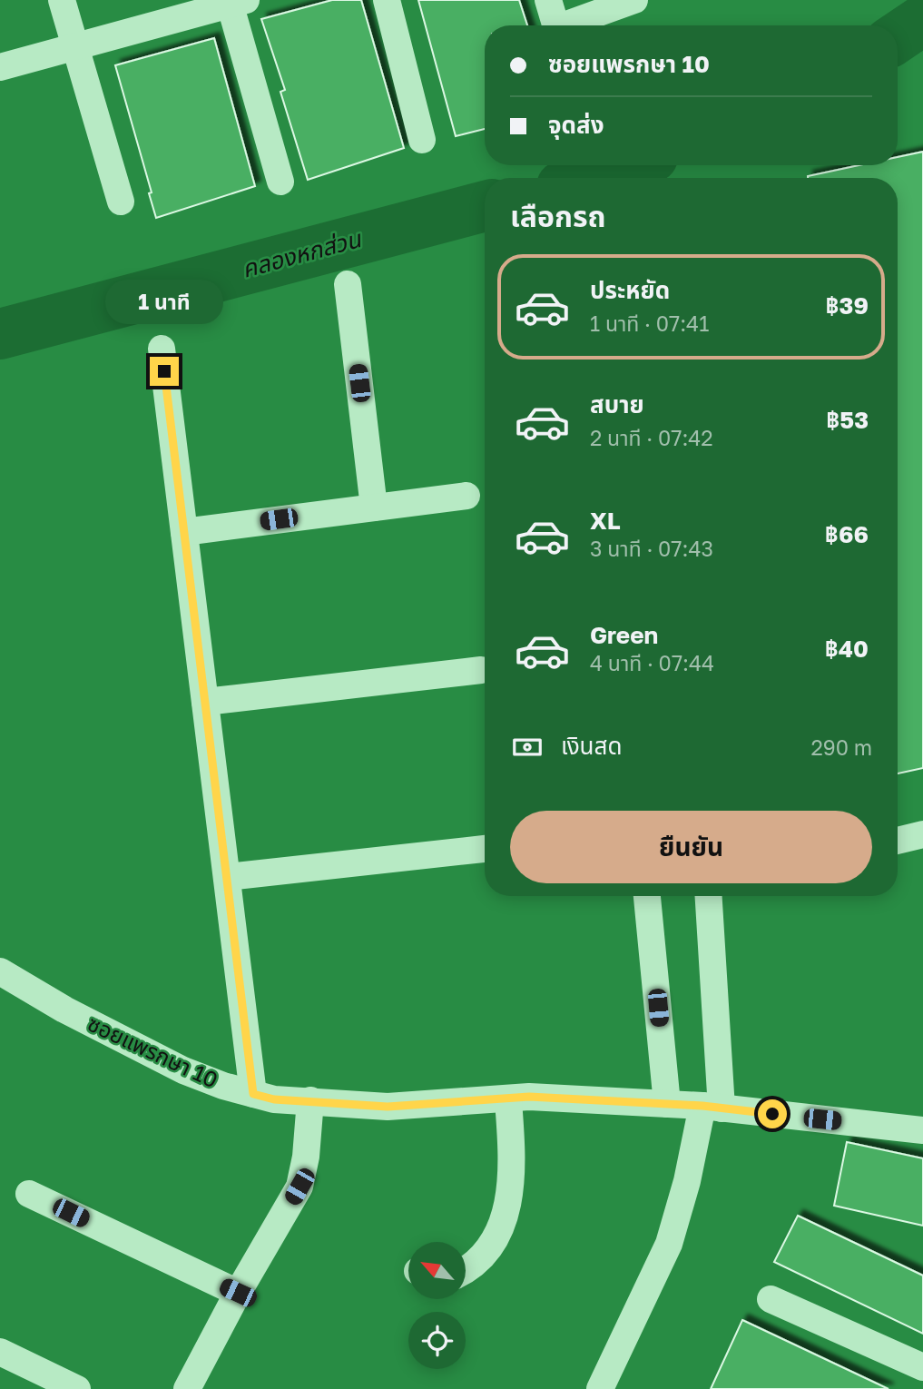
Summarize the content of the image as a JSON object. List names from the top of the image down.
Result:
{
  "streets": {
    "street": ["ซอยแพรกษา 10"]
  },
  "water": ["คลองหกส่วน"],
  "north": "top left",
  "page": {
    "banner": ["ซอยแพรกษา 10", "จุดส่ง"],
    "heading": "เลือกรถ",
    "list": [
      {
        "name": "ประหยัด",
        "note": "1 นาที · 07:41",
        "value": "฿39"
      },
      {
        "name": "สบาย",
        "note": "2 นาที · 07:42",
        "value": "฿53"
      },
      {
        "name": "XL",
        "note": "3 นาที · 07:43",
        "value": "฿66"
      },
      {
        "name": "Green",
        "note": "4 นาที · 07:44",
        "value": "฿40"
      }
    ],
    "bubble": "1 นาที",
    "pay": ["เงินสด", "290 m"],
    "buttons": "ยืนยัน"
  }
}
